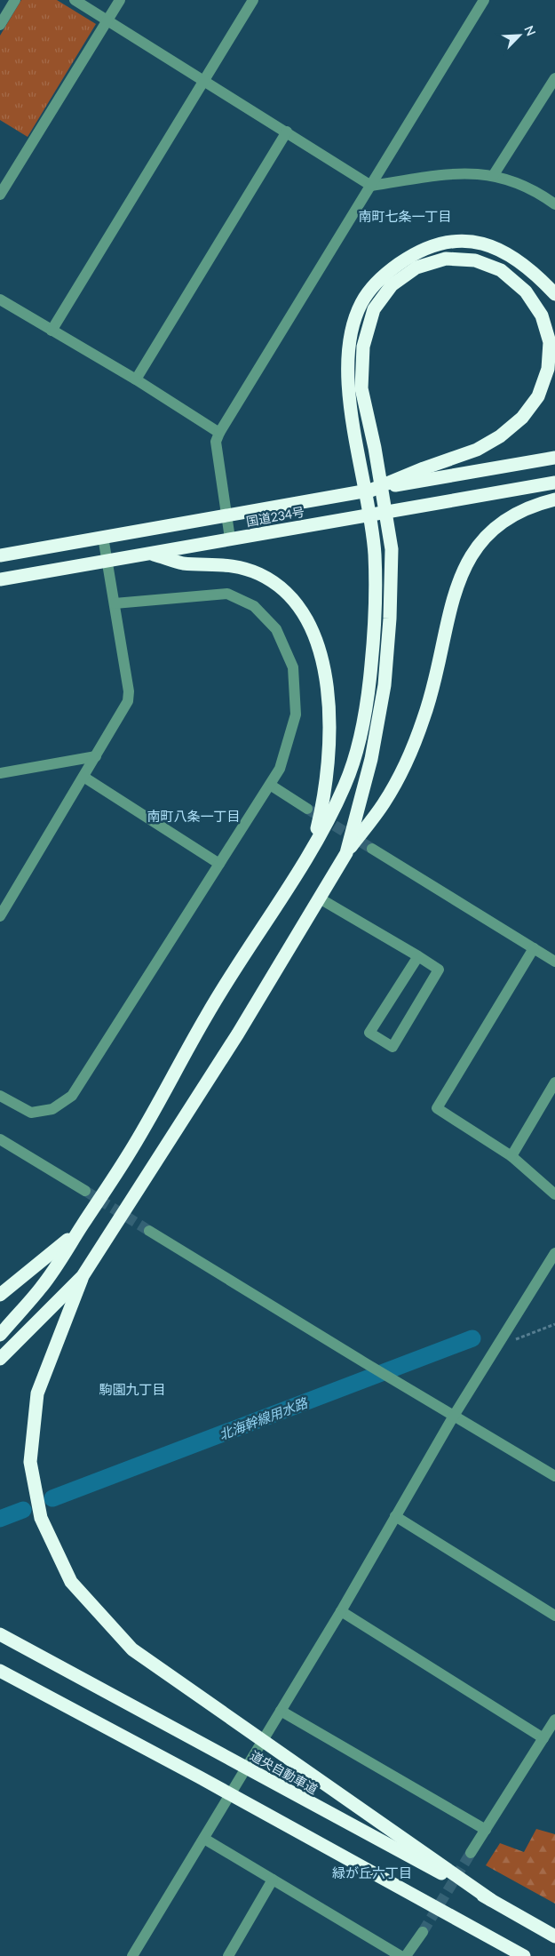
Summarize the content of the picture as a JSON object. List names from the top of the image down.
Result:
{
  "streets": {
    "highway": ["国道234号", "道央自動車道"]
  },
  "districts": [
    "南町七条一丁目",
    "南町八条一丁目",
    "駒園九丁目",
    "緑が丘六丁目"
  ],
  "water": ["北海幹線用水路"],
  "north": "top right"
}
